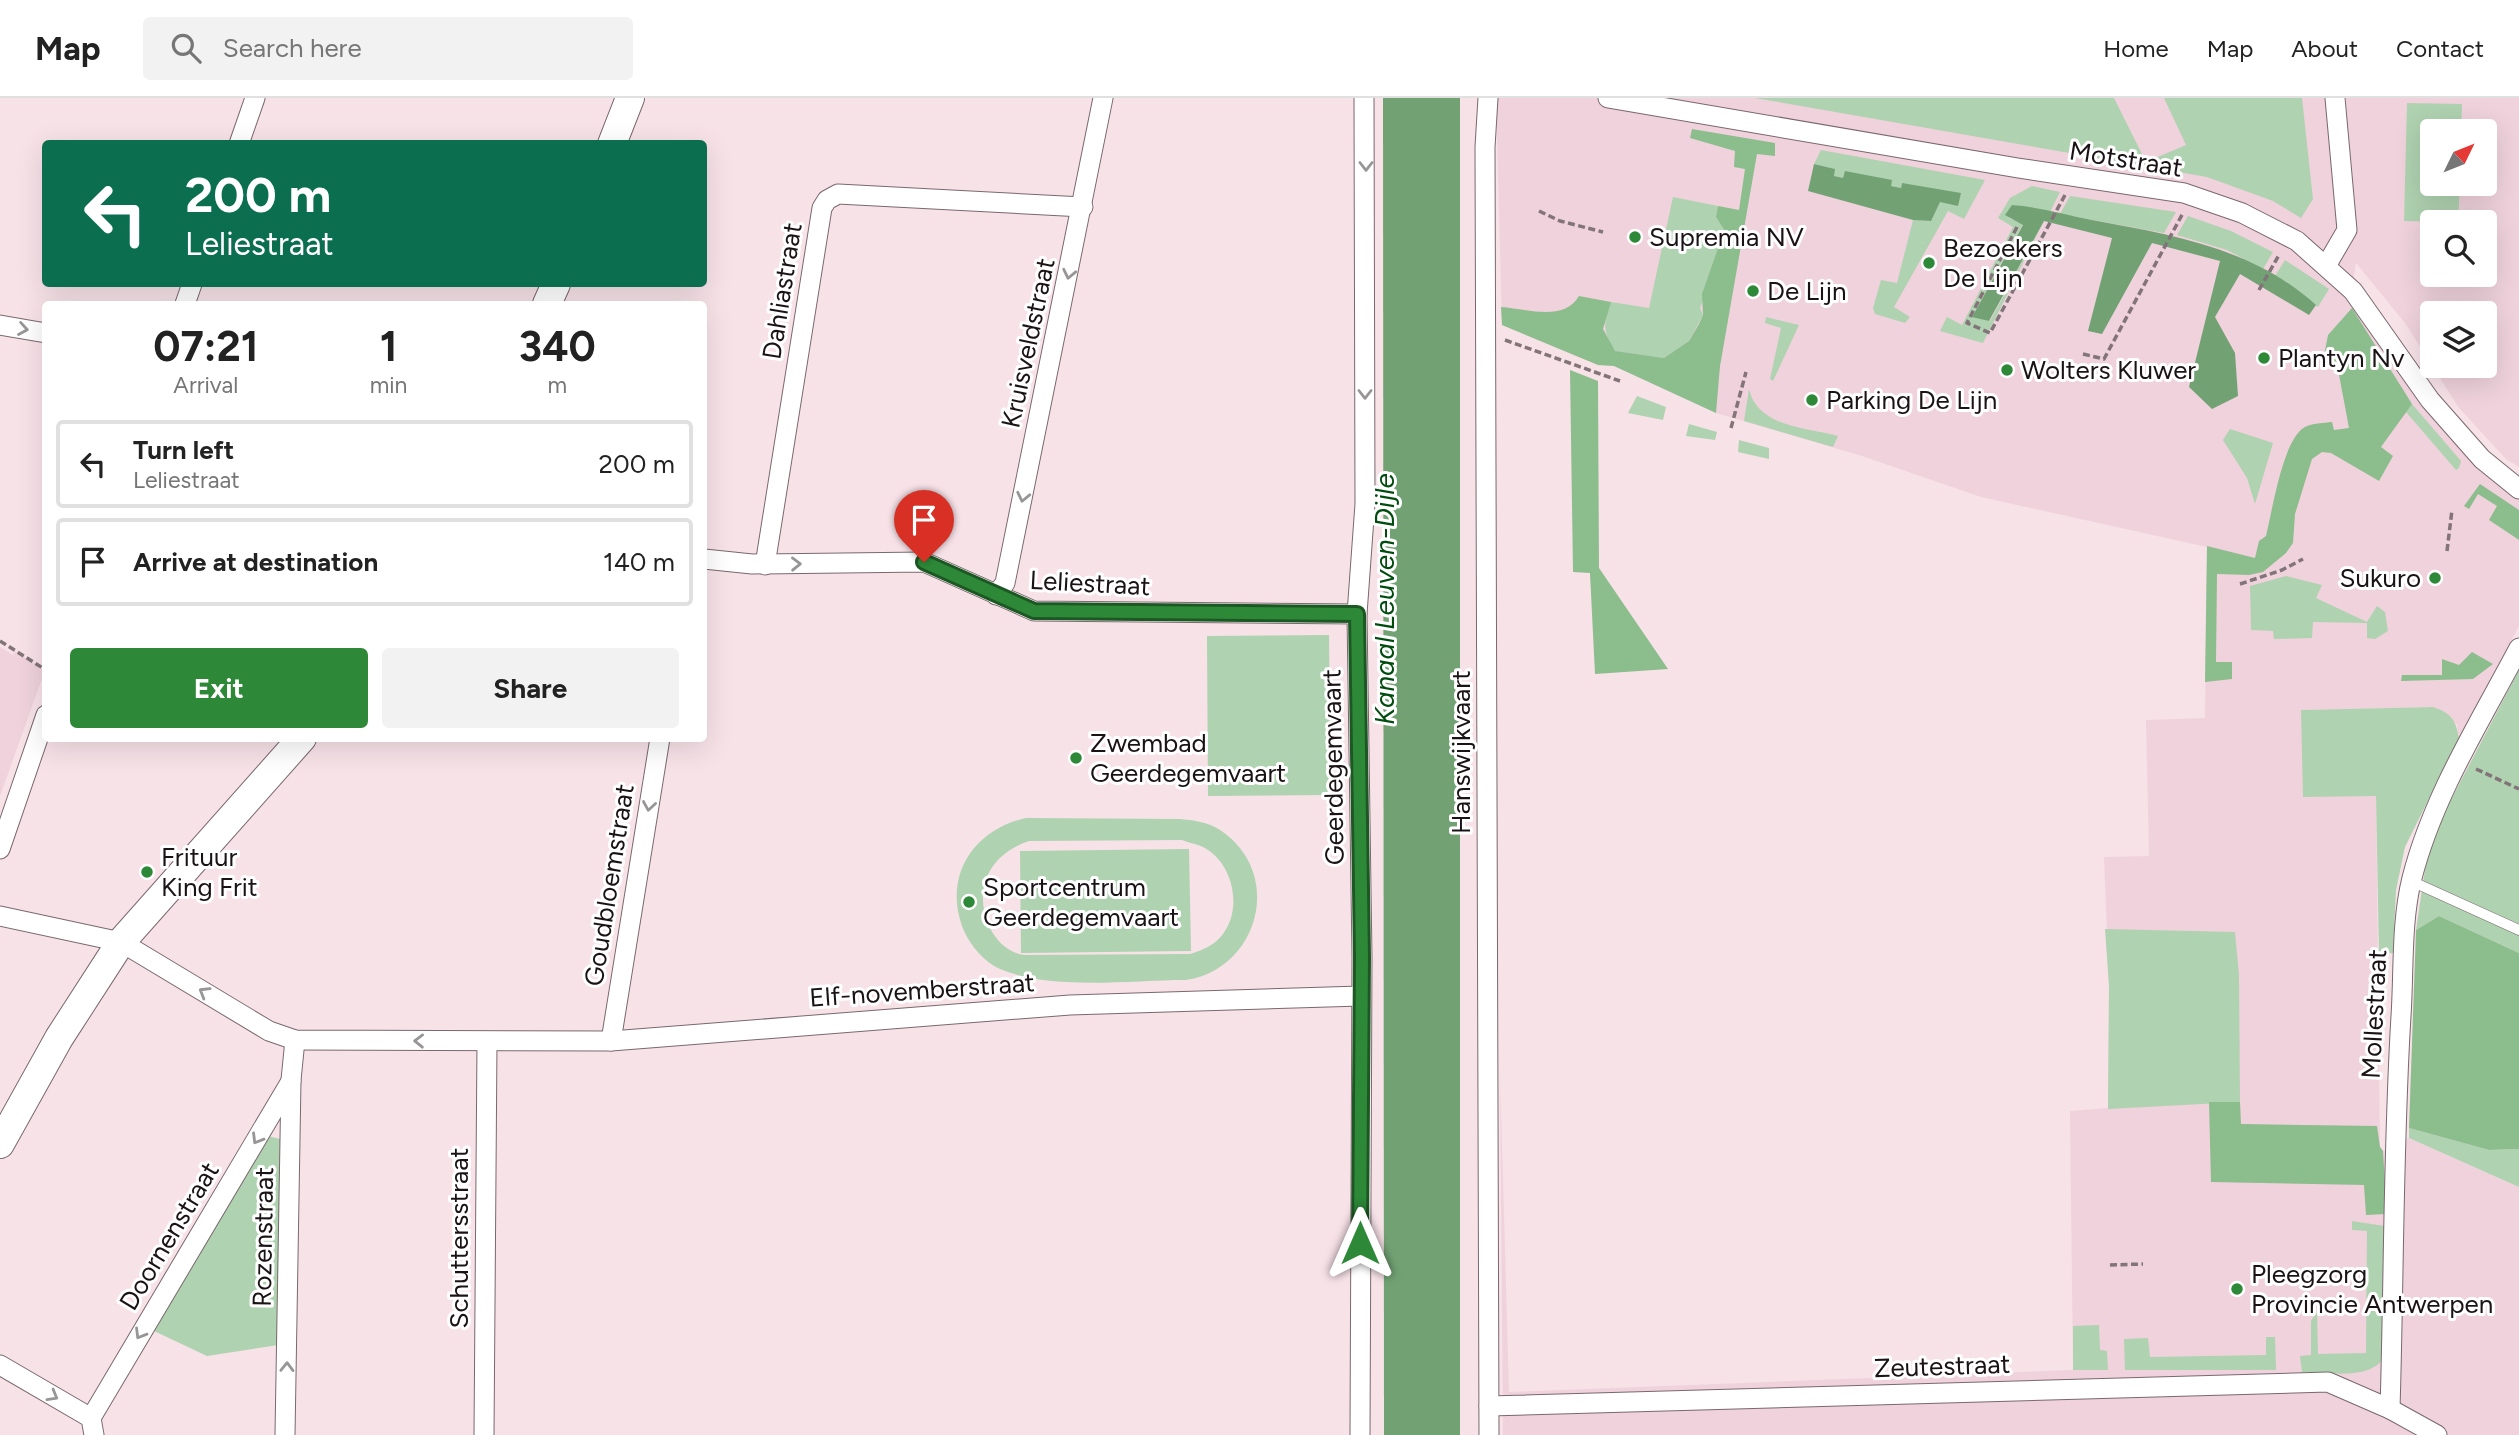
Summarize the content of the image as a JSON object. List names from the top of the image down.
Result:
{
  "streets": {
    "street": [
      "Motstraat",
      "Dahliastraat",
      "Kruisveldstraat",
      "Leliestraat",
      "Hanswijkvaart",
      "Geerdegemvaart",
      "Goudbloemstraat",
      "Elf-novemberstraat",
      "Mollestraat",
      "Doornenstraat",
      "Rozenstraat",
      "Schuttersstraat",
      "Zeutestraat"
    ]
  },
  "crossings": [
    ["Dahliastraat", "Kruisveldstraat"],
    ["Dahliastraat", "Leliestraat"],
    ["Kruisveldstraat", "Leliestraat"],
    ["Leliestraat", "Geerdegemvaart"],
    ["Hanswijkvaart", "Zeutestraat"],
    ["Geerdegemvaart", "Elf-novemberstraat"],
    ["Goudbloemstraat", "Elf-novemberstraat"],
    ["Elf-novemberstraat", "Rozenstraat"],
    ["Elf-novemberstraat", "Schuttersstraat"],
    ["Mollestraat", "Zeutestraat"],
    ["Doornenstraat", "Rozenstraat"]
  ],
  "one_way": [
    "Kruisveldstraat",
    "Leliestraat",
    "Geerdegemvaart",
    "Goudbloemstraat",
    "Doornenstraat",
    "Rozenstraat"
  ],
  "water": ["Kanaal Leuven-Dijle"],
  "places": [
    "Supremia NV",
    "Bezoekers De Lijn",
    "De Lijn",
    "Plantyn Nv",
    "Wolters Kluwer",
    "Parking De Lijn",
    "Sukuro",
    "Zwembad Geerdegemvaart",
    "Frituur King Frit",
    "Sportcentrum Geerdegemvaart",
    "Pleegzorg Provincie Antwerpen"
  ],
  "north": "top right",
  "page": {
    "header": "Map",
    "search": "Search here",
    "nav": [
      "Home",
      "Map",
      "About",
      "Contact"
    ],
    "turn": ["200 m", "Leliestraat"],
    "eta": [
      "07:21",
      "Arrival",
      "1",
      "min",
      "340",
      "m"
    ],
    "list": [
      {
        "name": "Turn left",
        "note": "Leliestraat",
        "value": "200 m"
      },
      {
        "name": "Arrive at destination",
        "value": "140 m"
      }
    ],
    "buttons": ["Exit", "Share"]
  }
}
